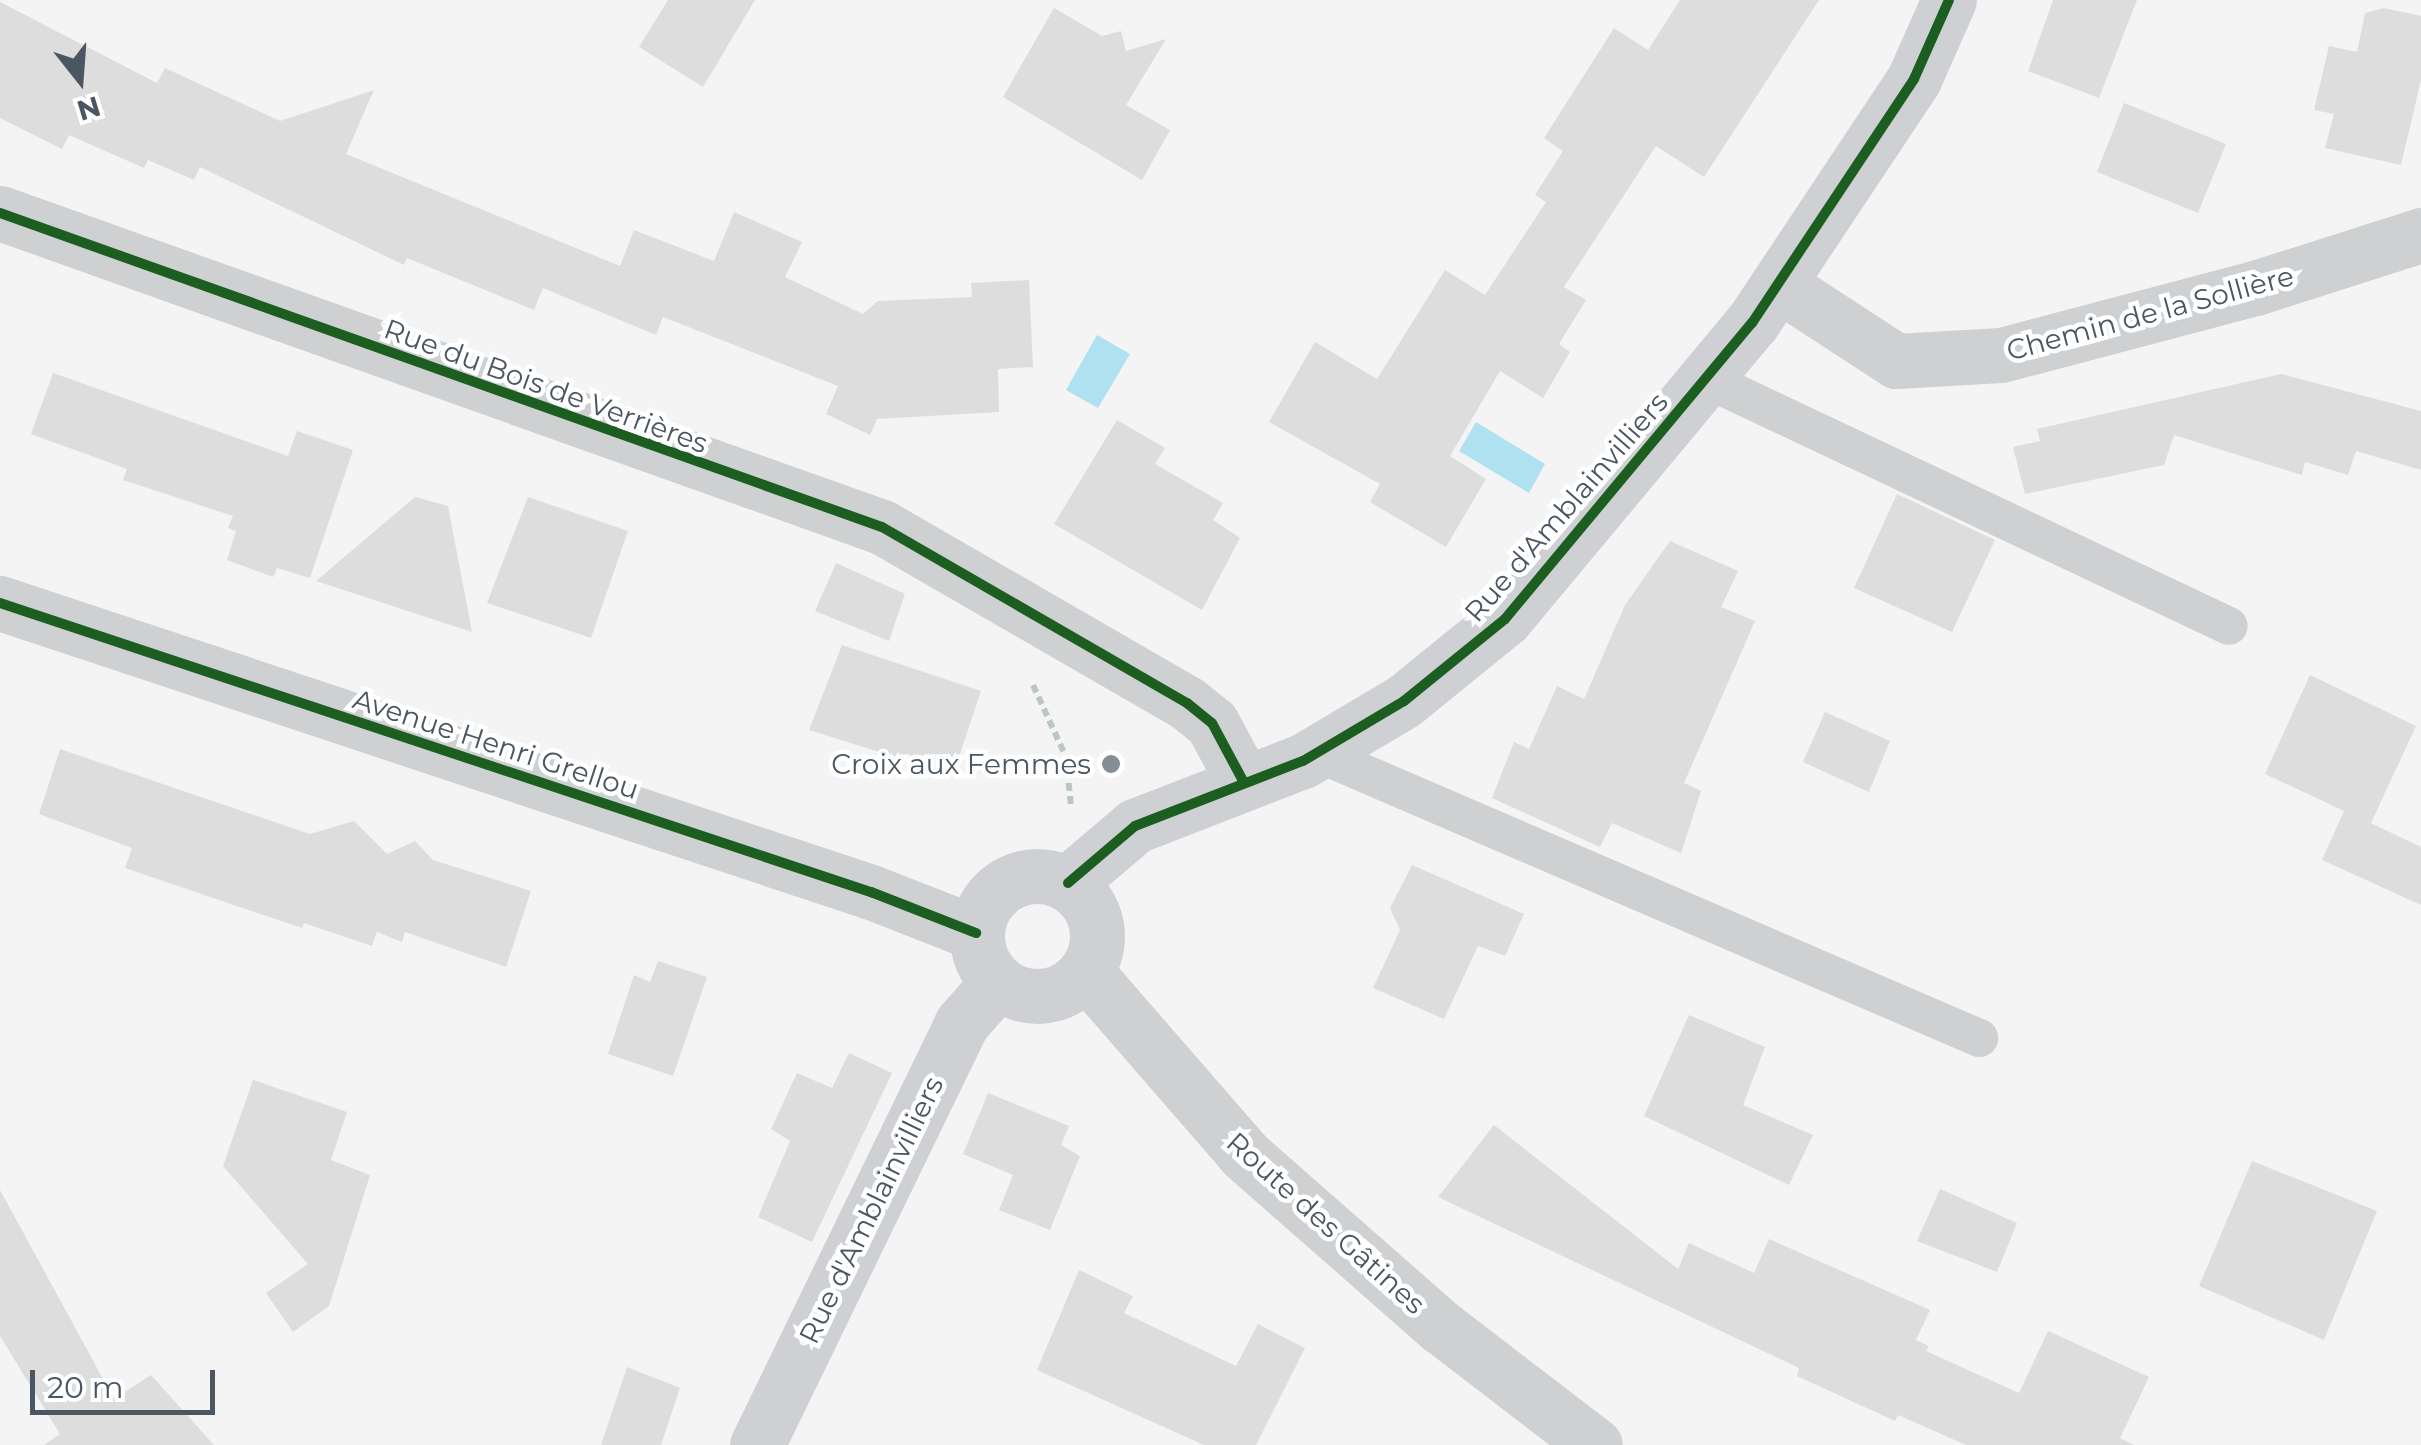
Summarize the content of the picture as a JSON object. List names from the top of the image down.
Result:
{
  "streets": {
    "street": [
      "Chemin de la Sollière",
      "Rue du Bois de Verrières",
      "Rue d'Amblainvilliers",
      "Avenue Henri Grellou",
      "Route des Gâtines"
    ]
  },
  "crossings": [
    ["Chemin de la Sollière", "Rue d'Amblainvilliers"],
    ["Rue du Bois de Verrières", "Rue d'Amblainvilliers"],
    ["Rue d'Amblainvilliers", "Avenue Henri Grellou"],
    ["Rue d'Amblainvilliers", "Route des Gâtines"],
    ["Avenue Henri Grellou", "Route des Gâtines"]
  ],
  "places": ["Croix aux Femmes"],
  "scale_bar": "20 m",
  "north": "bottom"
}
